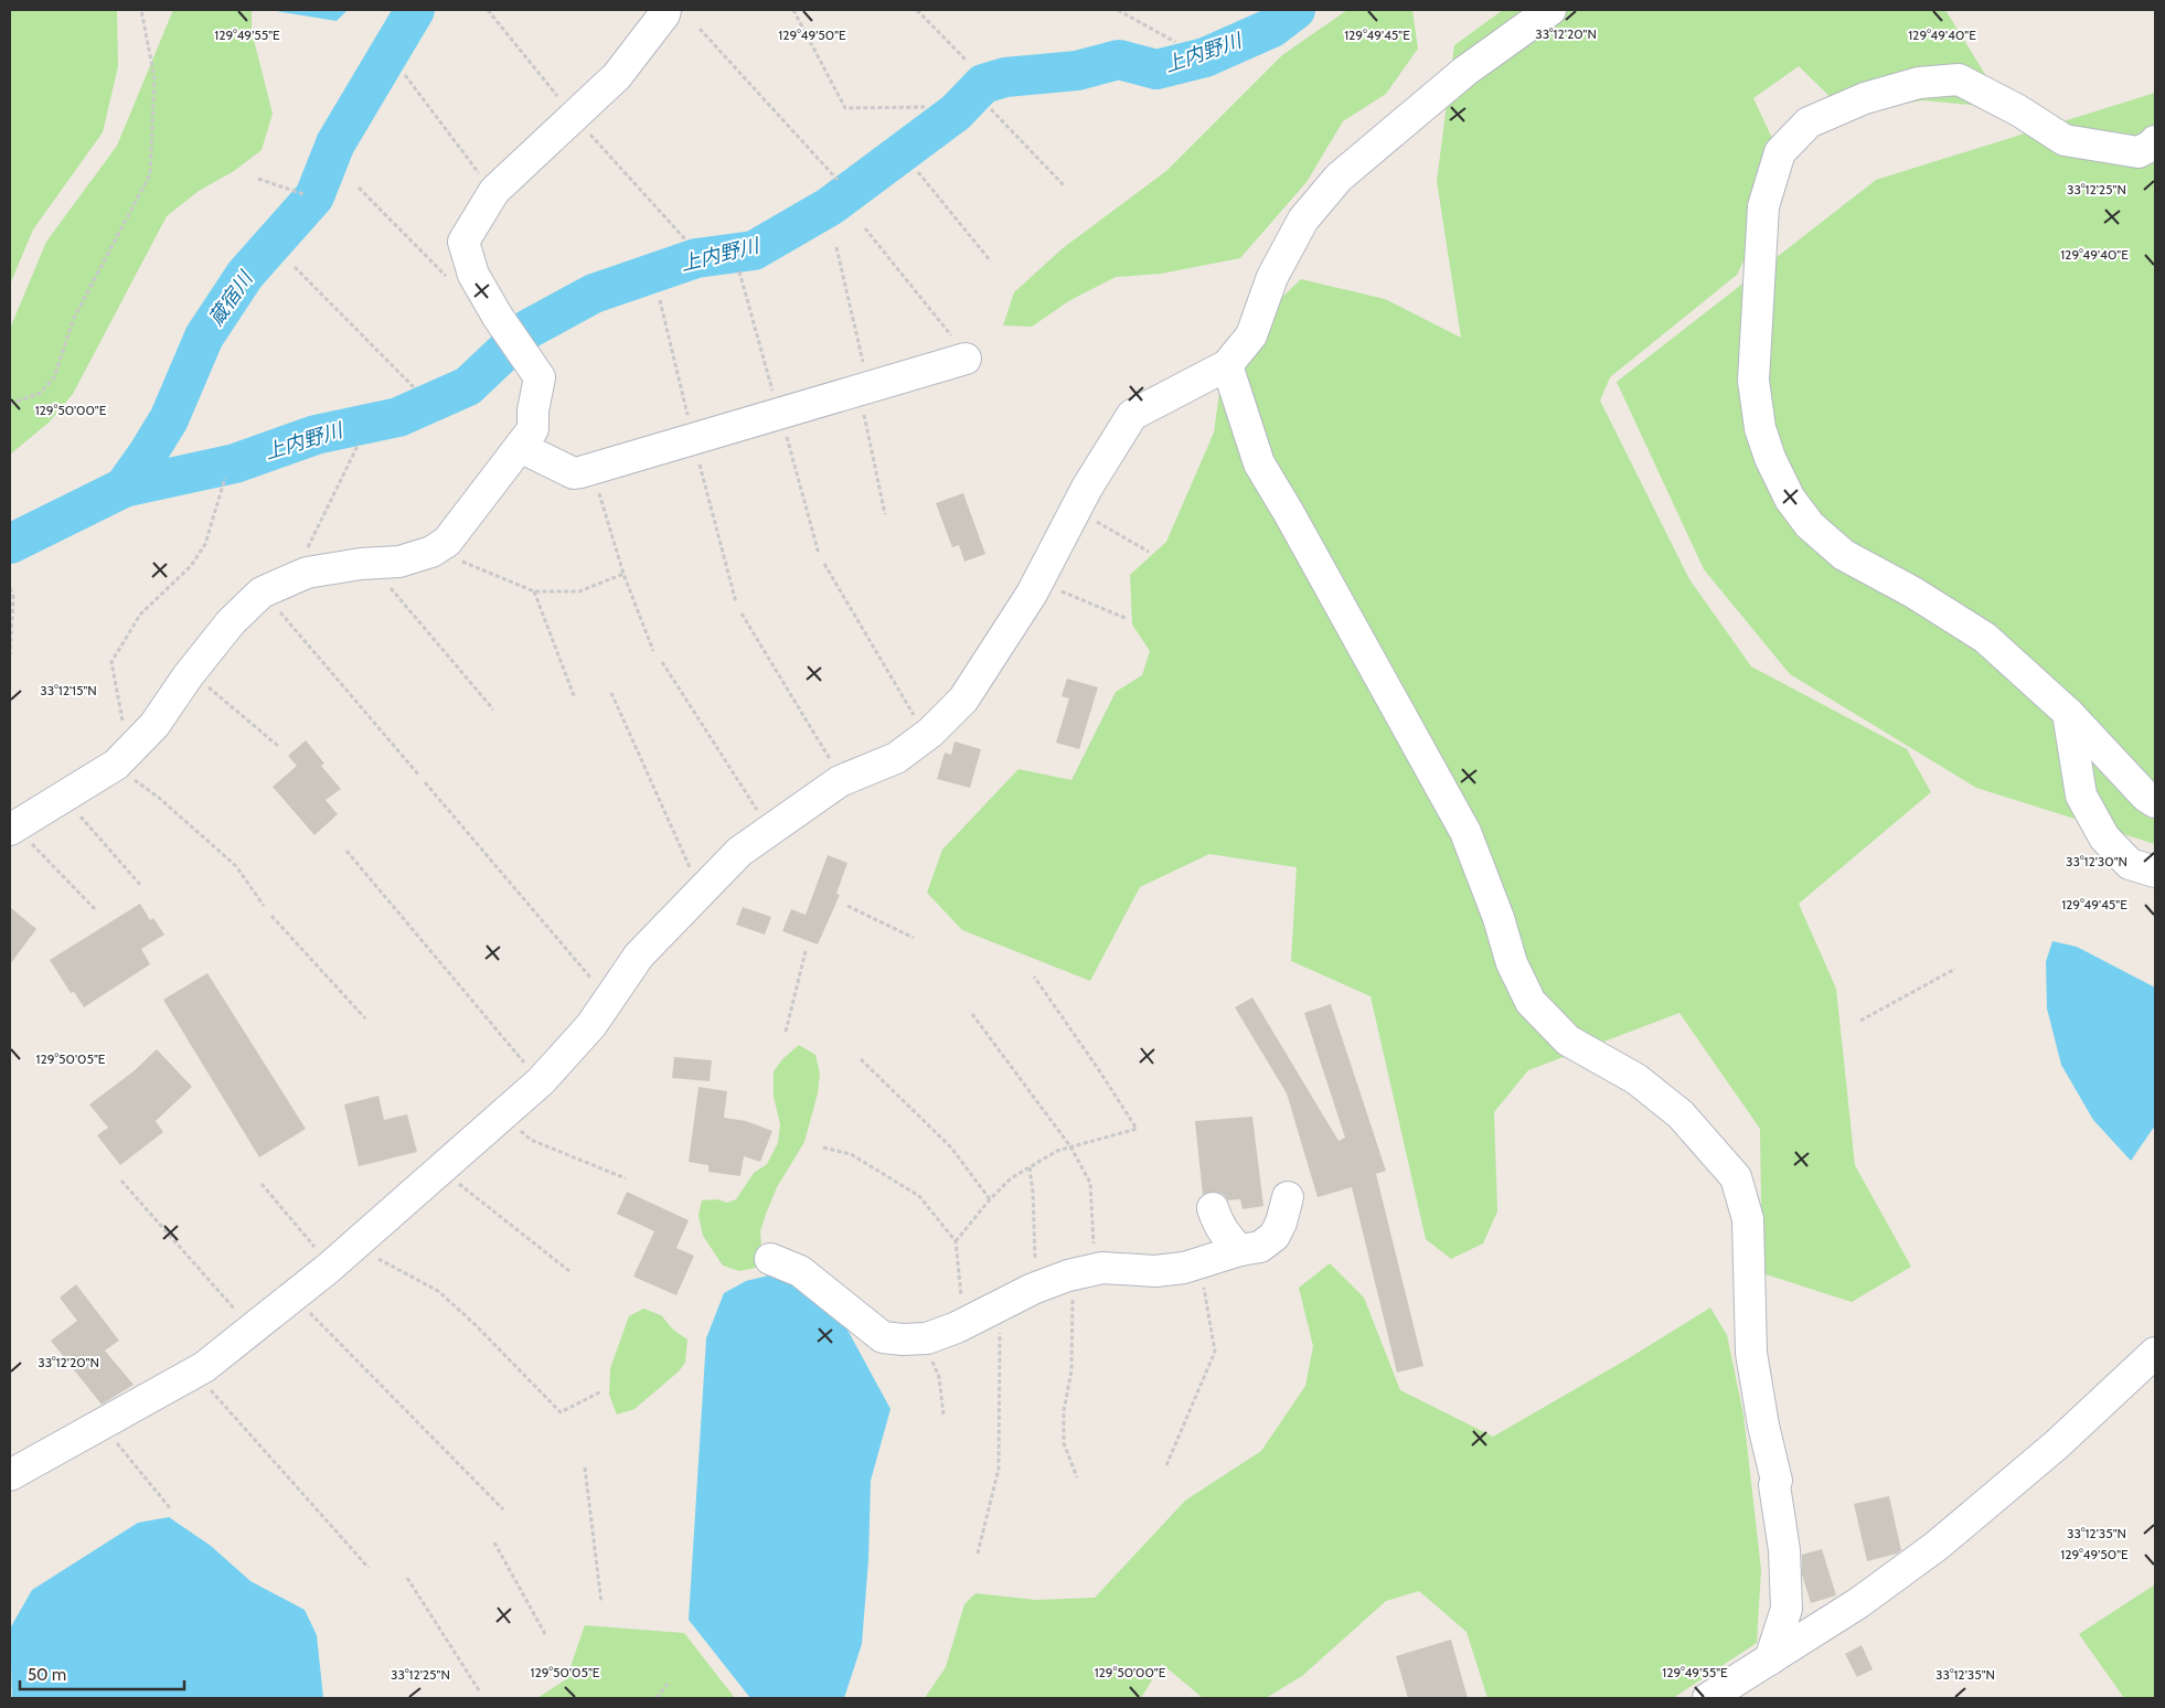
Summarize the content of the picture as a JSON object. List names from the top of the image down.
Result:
{
  "water": ["上内野川", "蔵宿川"],
  "scale_bar": "50 m",
  "coordinates": [
    "33°12'20\"N",
    "129°49'50\"E",
    "129°49'45\"E",
    "129°49'40\"E",
    "129°49'55\"E",
    "33°12'25\"N",
    "129°50'00\"E",
    "33°12'15\"N",
    "33°12'30\"N",
    "129°50'05\"E",
    "33°12'35\"N"
  ]
}
